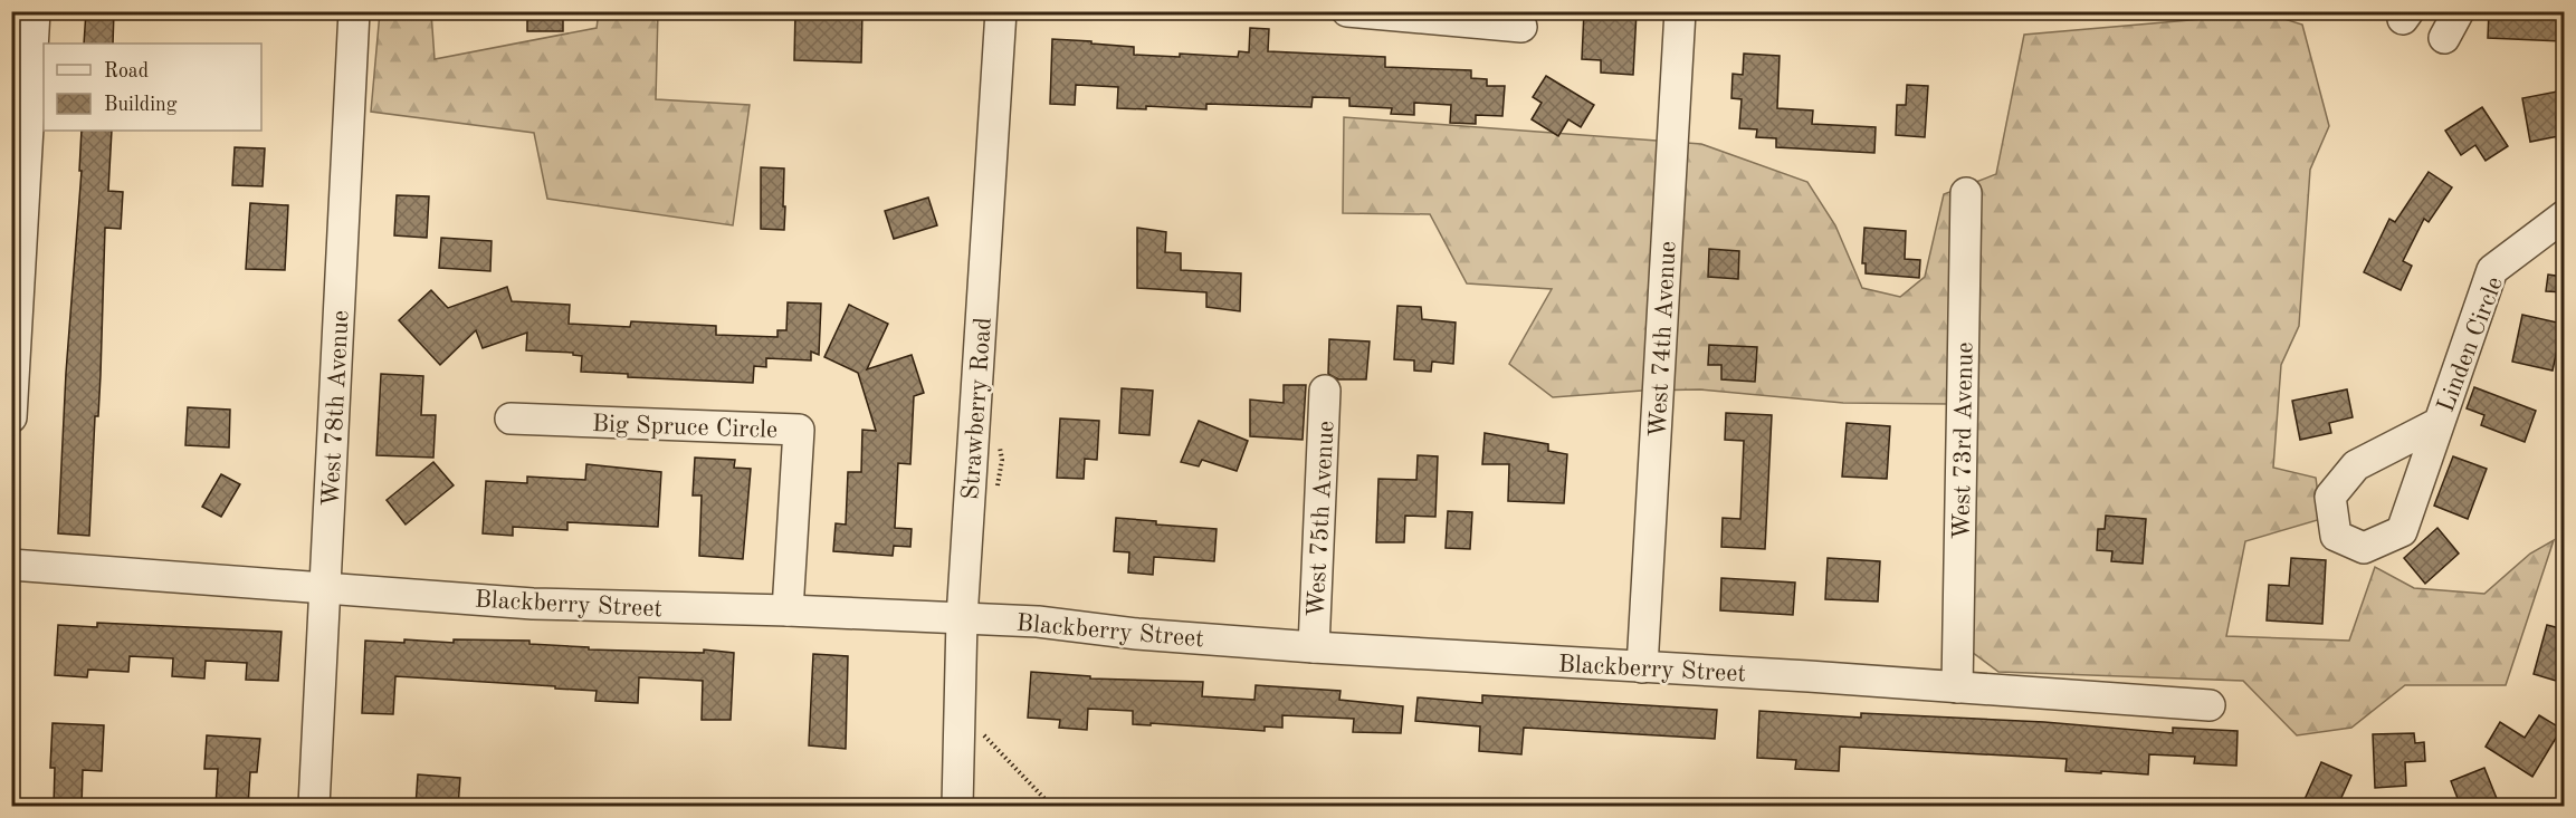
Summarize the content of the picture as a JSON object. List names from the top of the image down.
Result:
{
  "streets": {
    "street": [
      "West 74th Avenue",
      "Linden Circle",
      "West 78th Avenue",
      "Strawberry Road",
      "Big Spruce Circle",
      "West 73rd Avenue",
      "West 75th Avenue",
      "Blackberry Street"
    ]
  },
  "crossings": [
    ["West 74th Avenue", "Blackberry Street"],
    ["West 78th Avenue", "Blackberry Street"],
    ["Strawberry Road", "Blackberry Street"],
    ["Big Spruce Circle", "Blackberry Street"],
    ["West 73rd Avenue", "Blackberry Street"],
    ["West 75th Avenue", "Blackberry Street"]
  ],
  "legend": ["Road", "Building"]
}
